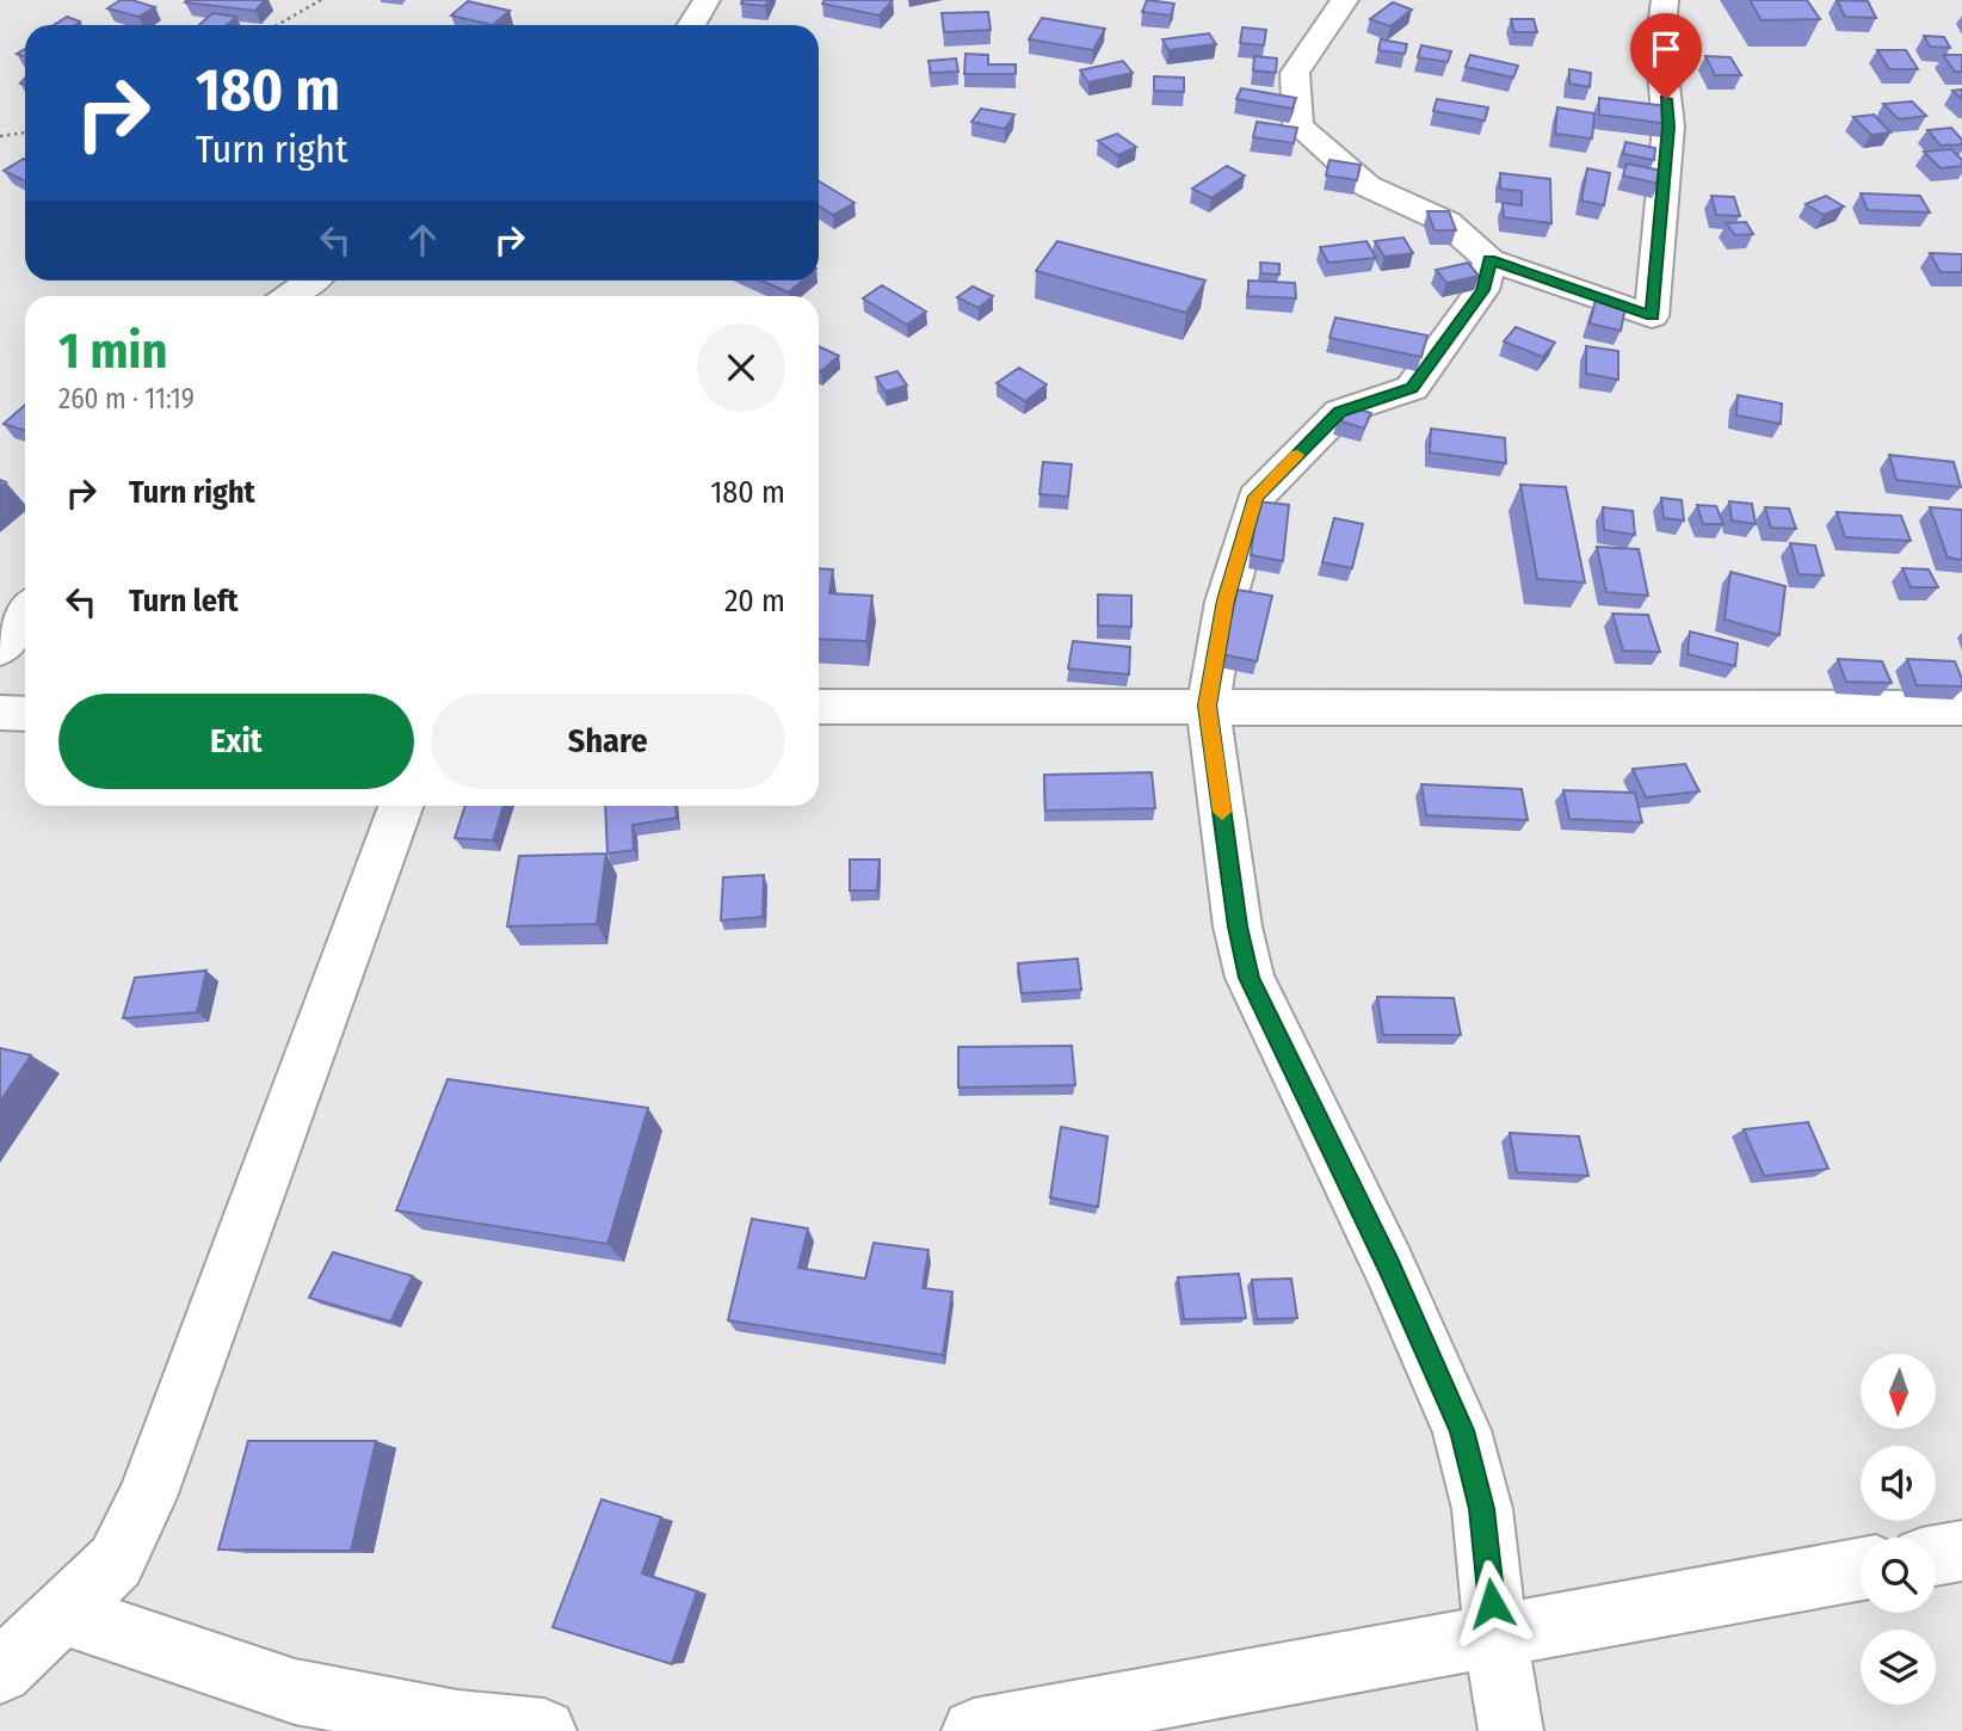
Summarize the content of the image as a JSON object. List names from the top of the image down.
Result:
{
  "north": "bottom",
  "page": {
    "turn": ["180 m", "Turn right"],
    "heading": ["1 min", "260 m · 11:19"],
    "list": [
      {
        "name": "Turn right",
        "value": "180 m"
      },
      {
        "name": "Turn left",
        "value": "20 m"
      }
    ],
    "buttons": ["Exit", "Share"]
  }
}
